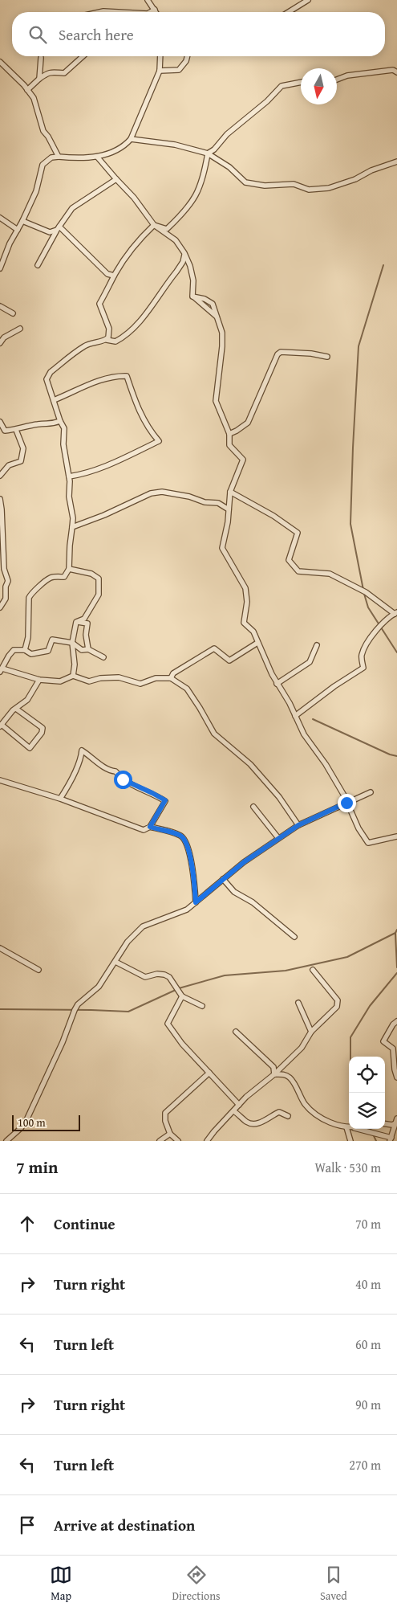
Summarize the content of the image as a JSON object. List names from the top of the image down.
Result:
{
  "scale_bar": "100 m",
  "north": "bottom",
  "page": {
    "search": "Search here",
    "scale": "100 m",
    "heading": ["7 min", "Walk · 530 m"],
    "list": [
      ["Continue", "70 m"],
      ["Turn right", "40 m"],
      ["Turn left", "60 m"],
      ["Turn right", "90 m"],
      ["Turn left", "270 m"],
      "Arrive at destination"
    ],
    "nav": ["Map", "Directions", "Saved"]
  }
}
